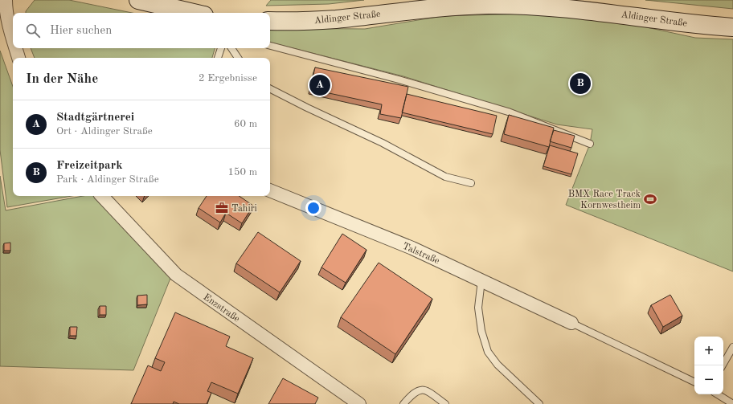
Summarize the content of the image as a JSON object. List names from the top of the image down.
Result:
{
  "streets": {
    "main road": ["Aldinger Straße"],
    "street": ["Talstraße", "Enzstraße"]
  },
  "places": {
    "sports": ["BMX Race Track Kornwestheim"],
    "office": ["Tahiri"]
  },
  "page": {
    "search": "Hier suchen",
    "heading": ["In der Nähe", "2 Ergebnisse"],
    "pins": ["B", "A"],
    "list": [
      {
        "mark": "A",
        "name": "Stadtgärtnerei",
        "note": "Ort · Aldinger Straße",
        "value": "60 m"
      },
      {
        "mark": "B",
        "name": "Freizeitpark",
        "note": "Park · Aldinger Straße",
        "value": "150 m"
      }
    ],
    "map_buttons": ["+", "−"]
  }
}
